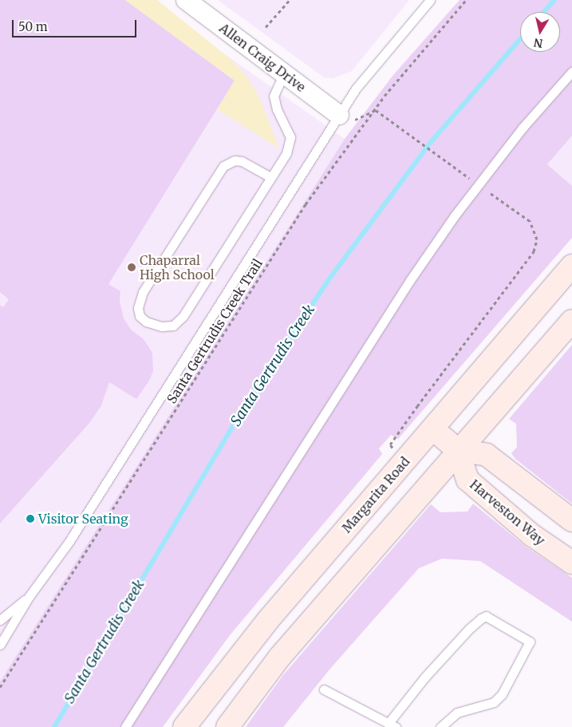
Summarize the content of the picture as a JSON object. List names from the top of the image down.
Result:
{
  "streets": {
    "main road": ["Margarita Road", "Harveston Way"],
    "street": ["Allen Craig Drive"],
    "path": ["Santa Gertrudis Creek Trail"]
  },
  "water": ["Santa Gertrudis Creek"],
  "places": ["Chaparral High School", "Visitor Seating"],
  "scale_bar": "50 m",
  "north": "bottom"
}
